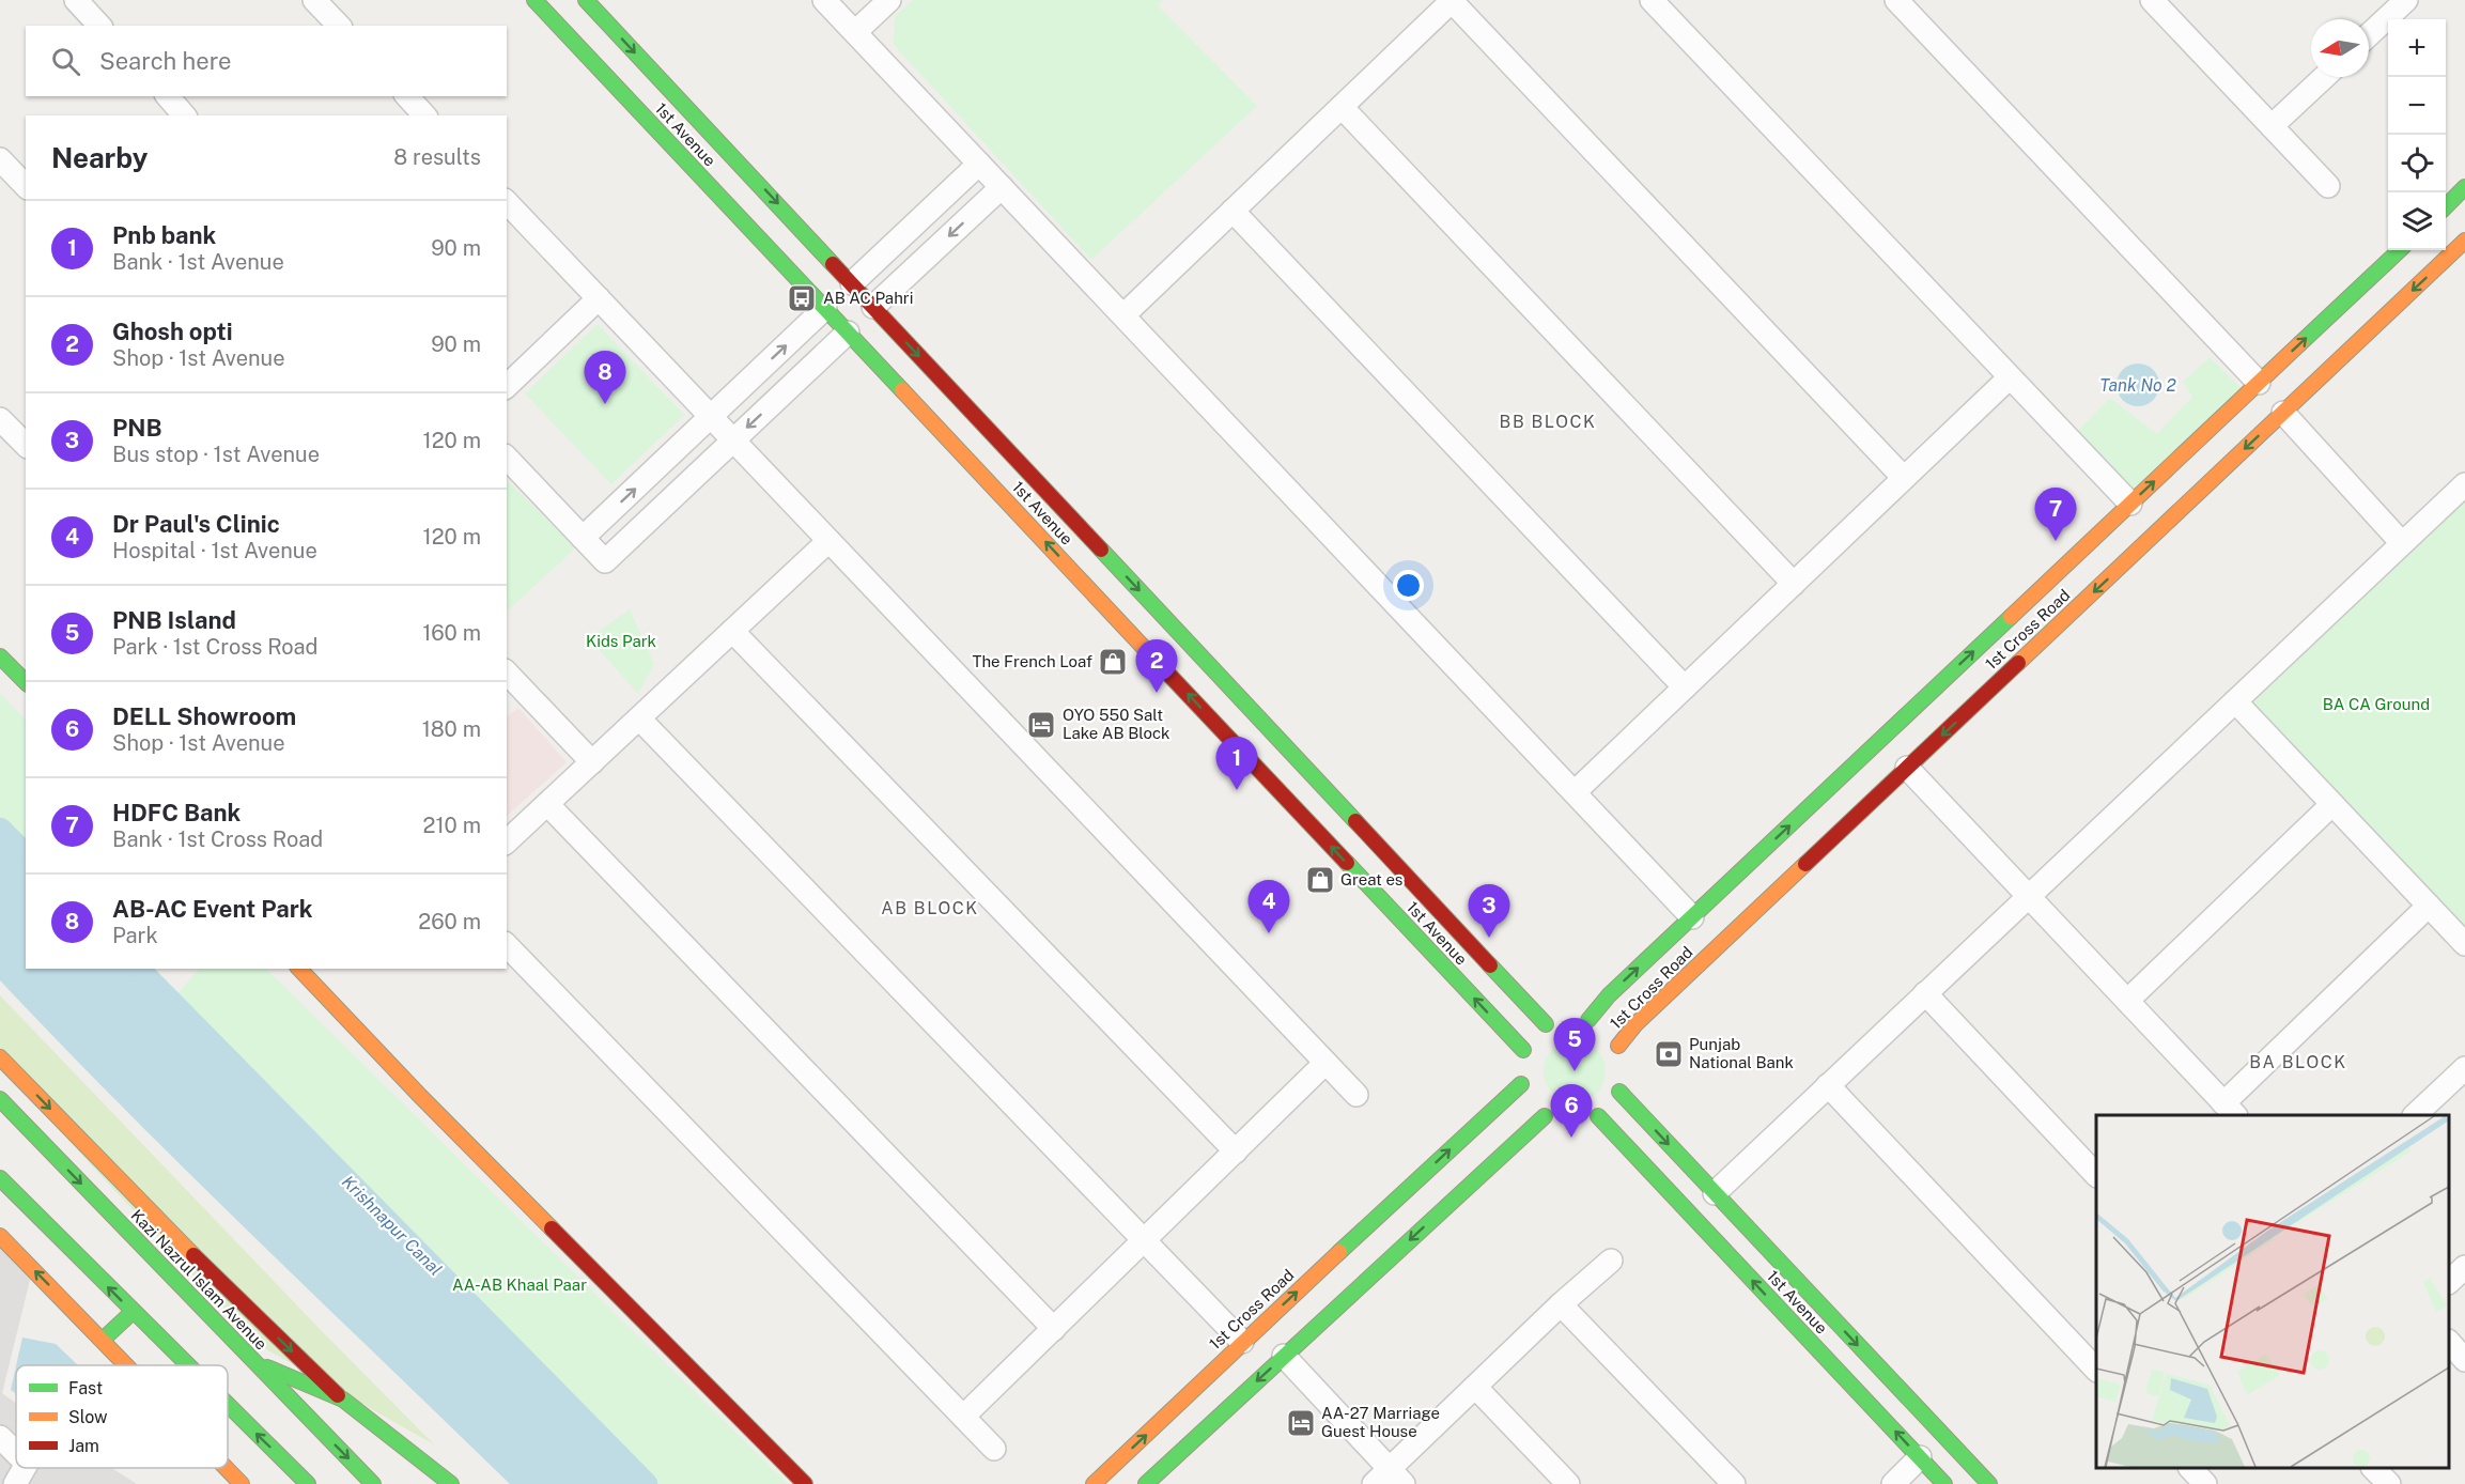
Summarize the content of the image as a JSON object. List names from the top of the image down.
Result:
{
  "streets": {
    "main road": ["1st Avenue", "1st Cross Road", "Kazi Nazrul Islam Avenue"]
  },
  "crossings": [
    ["1st Avenue", "1st Cross Road"]
  ],
  "districts": ["BB BLOCK", "AB BLOCK", "BA BLOCK"],
  "water": ["Tank No 2", "Krishnapur Canal"],
  "parks": ["Kids Park", "BA CA Ground", "AA-AB Khaal Paar"],
  "places": {
    "bus stop": ["AB AC Pahri"],
    "shop": ["The French Loaf", "Great es"],
    "hotel": ["OYO 550 Salt Lake AB Block", "AA-27 Marriage Guest House"],
    "bank": ["Punjab National Bank"]
  },
  "legend": ["Fast", "Slow", "Jam"],
  "north": "left",
  "page": {
    "map_buttons": ["+", "−"],
    "search": "Search here",
    "heading": ["Nearby", "8 results"],
    "list": [
      {
        "mark": "1",
        "name": "Pnb bank",
        "note": "Bank · 1st Avenue",
        "value": "90 m"
      },
      {
        "mark": "2",
        "name": "Ghosh opti",
        "note": "Shop · 1st Avenue",
        "value": "90 m"
      },
      {
        "mark": "3",
        "name": "PNB",
        "note": "Bus stop · 1st Avenue",
        "value": "120 m"
      },
      {
        "mark": "4",
        "name": "Dr Paul's Clinic",
        "note": "Hospital · 1st Avenue",
        "value": "120 m"
      },
      {
        "mark": "5",
        "name": "PNB Island",
        "note": "Park · 1st Cross Road",
        "value": "160 m"
      },
      {
        "mark": "6",
        "name": "DELL Showroom",
        "note": "Shop · 1st Avenue",
        "value": "180 m"
      },
      {
        "mark": "7",
        "name": "HDFC Bank",
        "note": "Bank · 1st Cross Road",
        "value": "210 m"
      },
      {
        "mark": "8",
        "name": "AB-AC Event Park",
        "note": "Park",
        "value": "260 m"
      }
    ],
    "pins": [
      "8",
      "7",
      "2",
      "1",
      "4",
      "3",
      "5",
      "6"
    ]
  }
}
